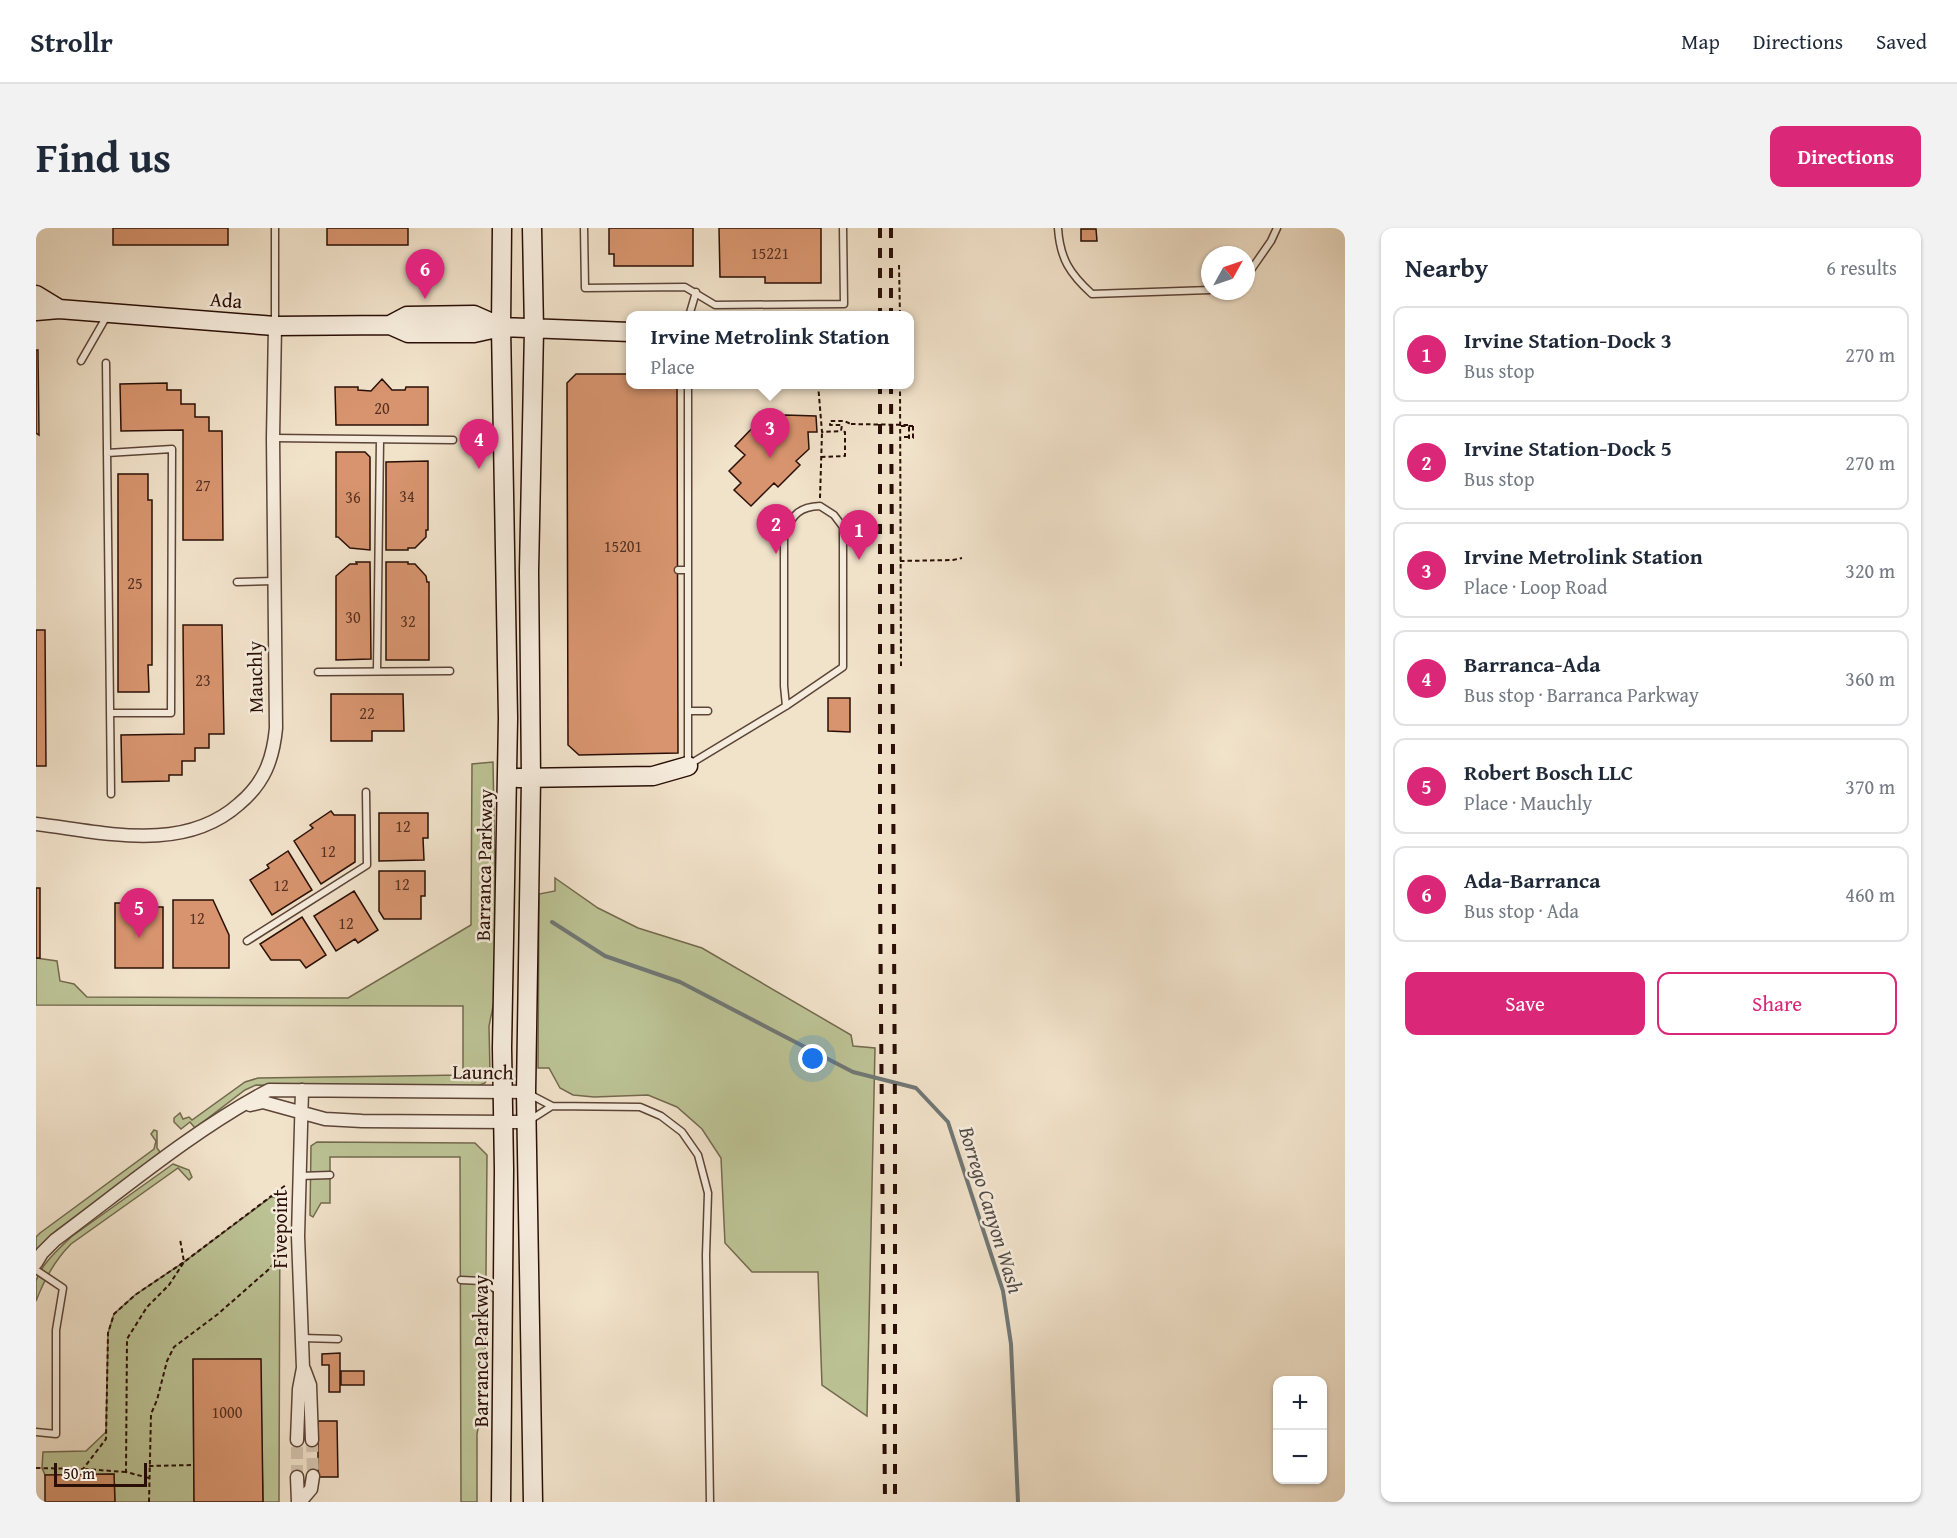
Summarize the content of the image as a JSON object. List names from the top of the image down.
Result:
{
  "streets": {
    "main road": ["Ada", "Barranca Parkway"],
    "street": ["Mauchly", "Launch", "Fivepoint"]
  },
  "crossings": [
    ["Ada", "Mauchly"],
    ["Ada", "Barranca Parkway"],
    ["Barranca Parkway", "Launch"],
    ["Launch", "Fivepoint"]
  ],
  "water": ["Borrego Canyon Wash"],
  "house_numbers": [
    "15221",
    "20",
    "27",
    "34",
    "36",
    "15201",
    "25",
    "30",
    "32",
    "23",
    "22",
    "12",
    "12",
    "12",
    "12",
    "12",
    "12",
    "1000"
  ],
  "scale_bar": "50 m",
  "north": "top right",
  "page": {
    "header": "Strollr",
    "nav": ["Map", "Directions", "Saved"],
    "title": "Find us",
    "buttons": [
      "Directions",
      ["Save", "Share"]
    ],
    "heading": ["Nearby", "6 results"],
    "pins": [
      "6",
      "3",
      "4",
      "2",
      "1",
      "5"
    ],
    "list": [
      {
        "mark": "1",
        "name": "Irvine Station-Dock 3",
        "note": "Bus stop",
        "value": "270 m"
      },
      {
        "mark": "2",
        "name": "Irvine Station-Dock 5",
        "note": "Bus stop",
        "value": "270 m"
      },
      {
        "mark": "3",
        "name": "Irvine Metrolink Station",
        "note": "Place · Loop Road",
        "value": "320 m"
      },
      {
        "mark": "4",
        "name": "Barranca-Ada",
        "note": "Bus stop · Barranca Parkway",
        "value": "360 m"
      },
      {
        "mark": "5",
        "name": "Robert Bosch LLC",
        "note": "Place · Mauchly",
        "value": "370 m"
      },
      {
        "mark": "6",
        "name": "Ada-Barranca",
        "note": "Bus stop · Ada",
        "value": "460 m"
      }
    ],
    "popup": ["Irvine Metrolink Station", "Place"],
    "map_buttons": ["+", "−"],
    "scale": "50 m"
  }
}
